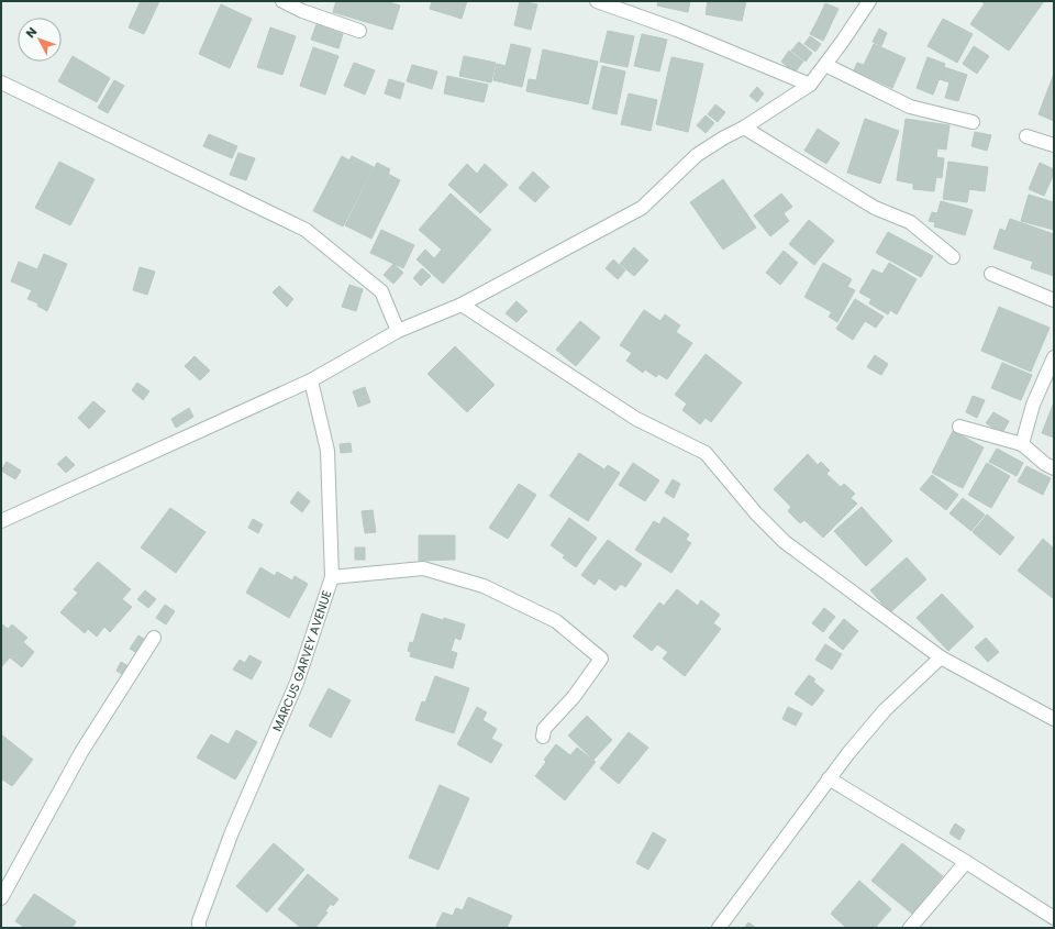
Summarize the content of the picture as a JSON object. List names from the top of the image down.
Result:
{
  "streets": {
    "street": ["MARCUS GARVEY AVENUE"]
  },
  "north": "top left"
}
